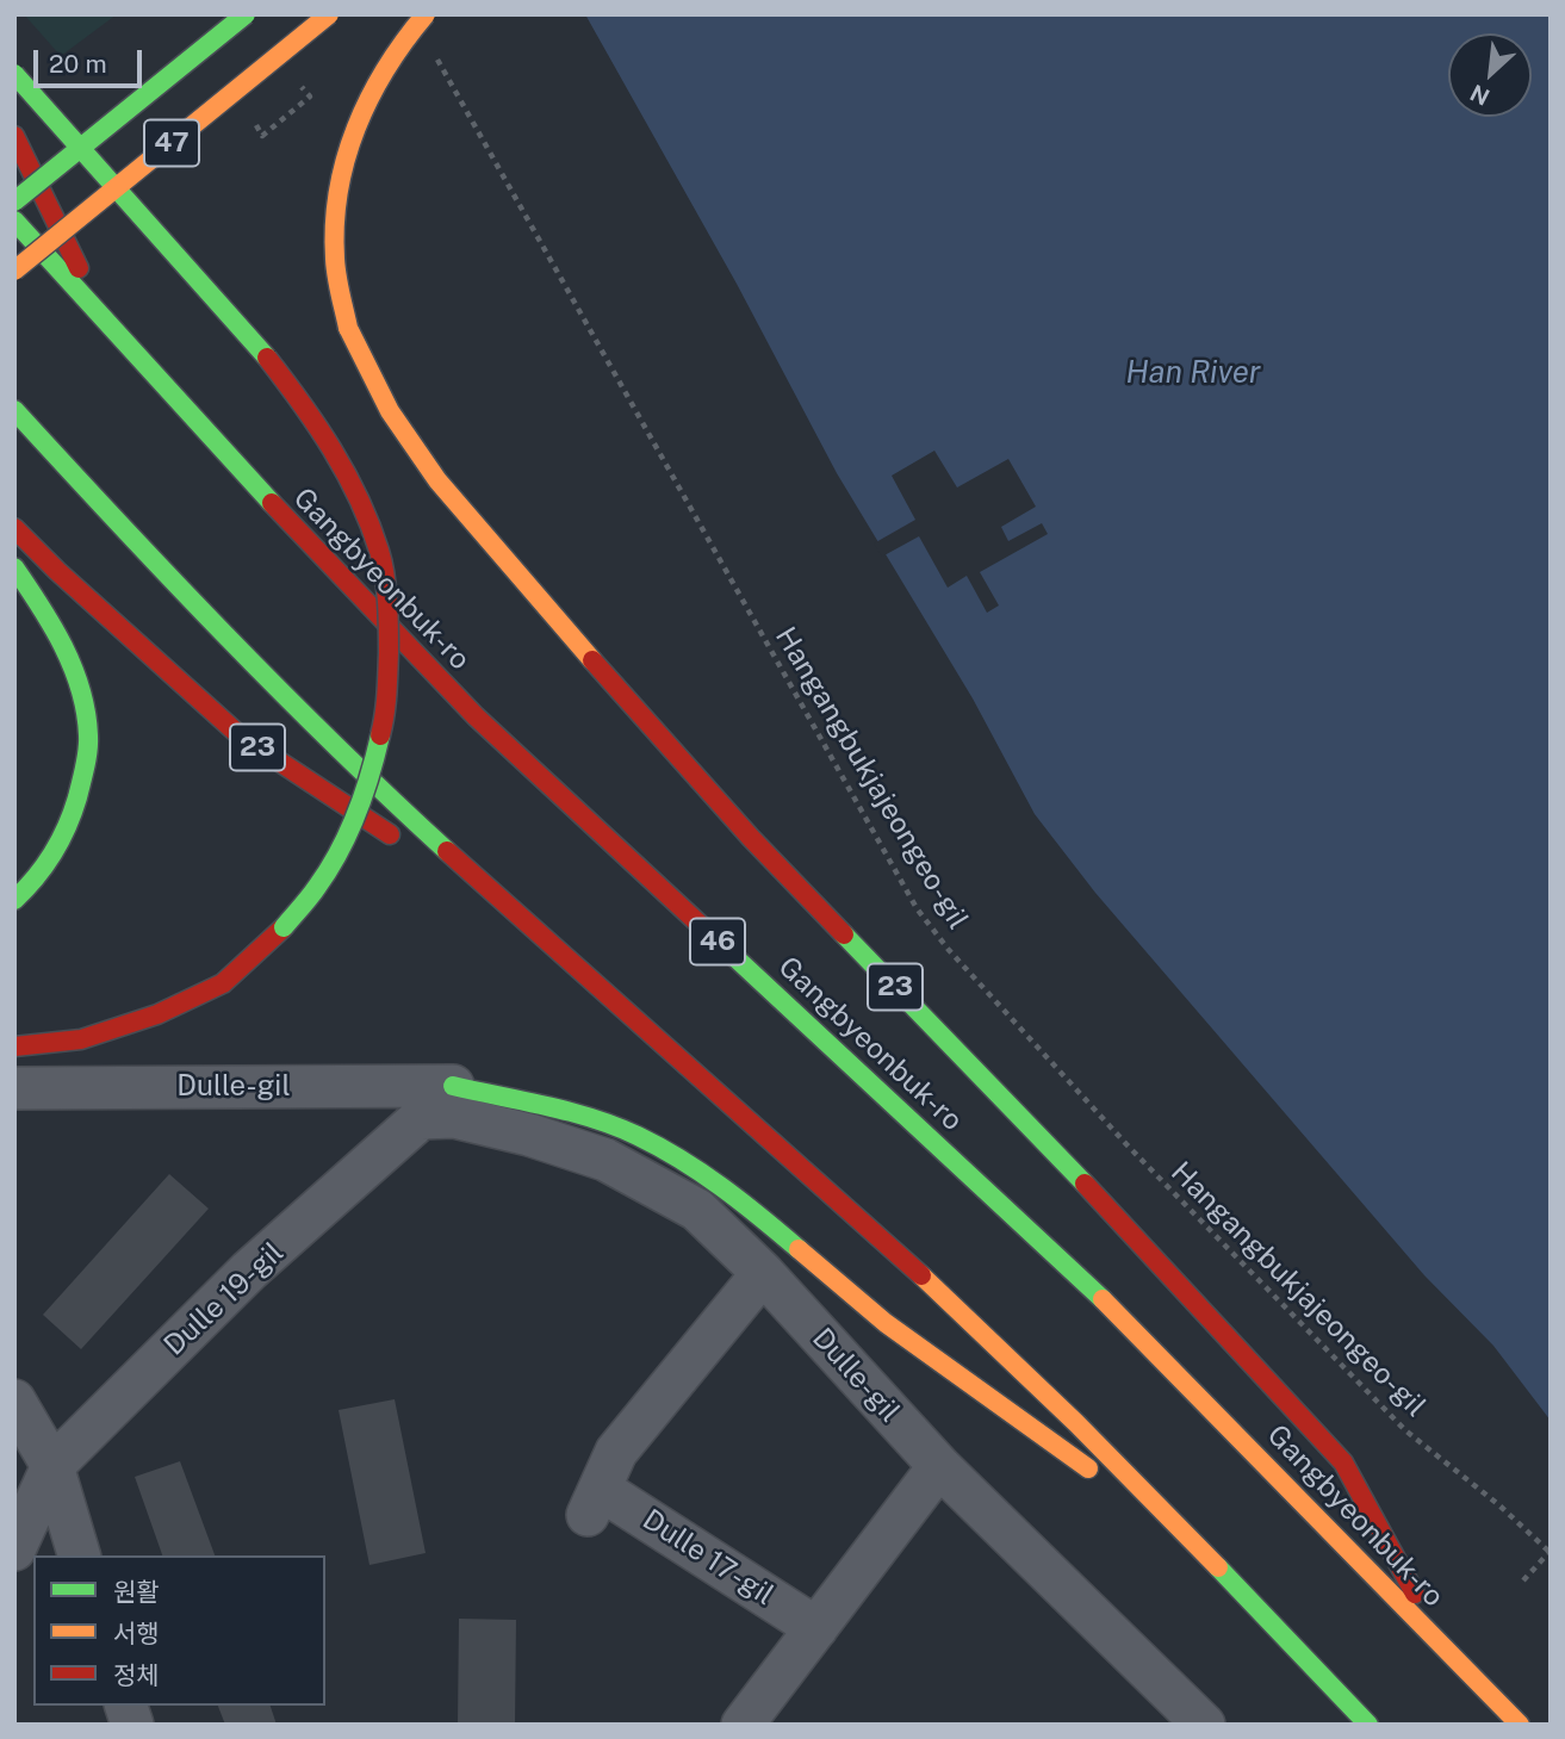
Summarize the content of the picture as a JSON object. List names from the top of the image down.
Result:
{
  "streets": {
    "main road": [
      "47",
      "Gangbyeonbuk-ro",
      "23",
      "46"
    ],
    "street": ["Dulle-gil", "Dulle 19-gil", "Dulle 17-gil"],
    "path": ["Hangangbukjajeongeo-gil"]
  },
  "crossings": [
    ["Gangbyeonbuk-ro", "23"],
    ["Dulle-gil", "Dulle 19-gil"],
    ["Dulle-gil", "Dulle 17-gil"]
  ],
  "water": ["Han River"],
  "legend": ["원활", "서행", "정체"],
  "scale_bar": "20 m",
  "north": "bottom left"
}
